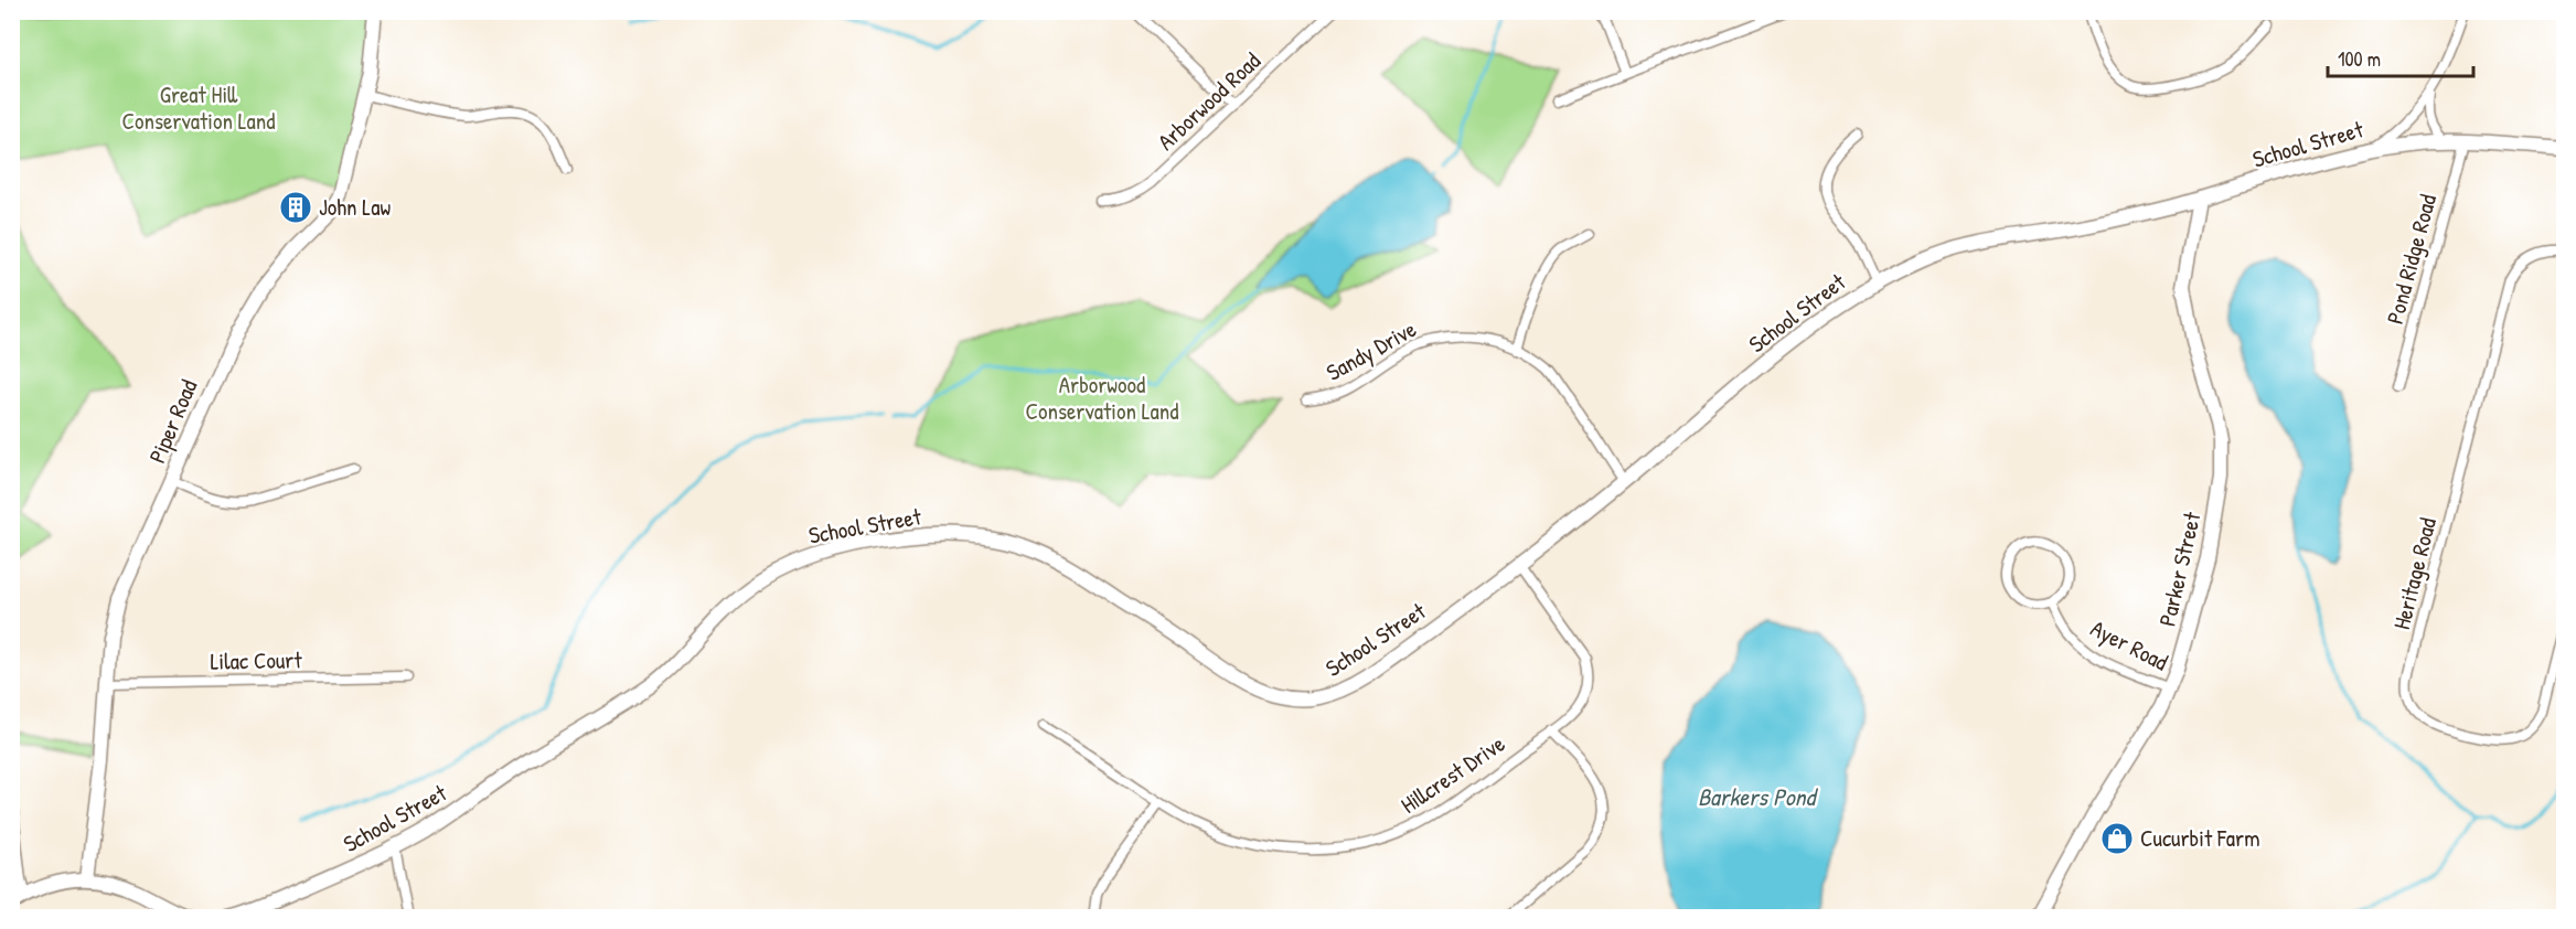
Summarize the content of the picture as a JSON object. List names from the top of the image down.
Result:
{
  "streets": {
    "street": [
      "Arborwood Road",
      "School Street",
      "Pond Ridge Road",
      "Sandy Drive",
      "Piper Road",
      "Parker Street",
      "Heritage Road",
      "Ayer Road",
      "Lilac Court",
      "Hillcrest Drive"
    ]
  },
  "crossings": [
    ["School Street", "Pond Ridge Road"],
    ["School Street", "Sandy Drive"],
    ["School Street", "Parker Street"],
    ["School Street", "Hillcrest Drive"],
    ["Piper Road", "Lilac Court"],
    ["Parker Street", "Ayer Road"]
  ],
  "water": ["Barkers Pond"],
  "parks": ["Great Hill Conservation Land", "Arborwood Conservation Land"],
  "places": {
    "building": ["John Law"],
    "shop": ["Cucurbit Farm"]
  },
  "scale_bar": "100 m"
}
